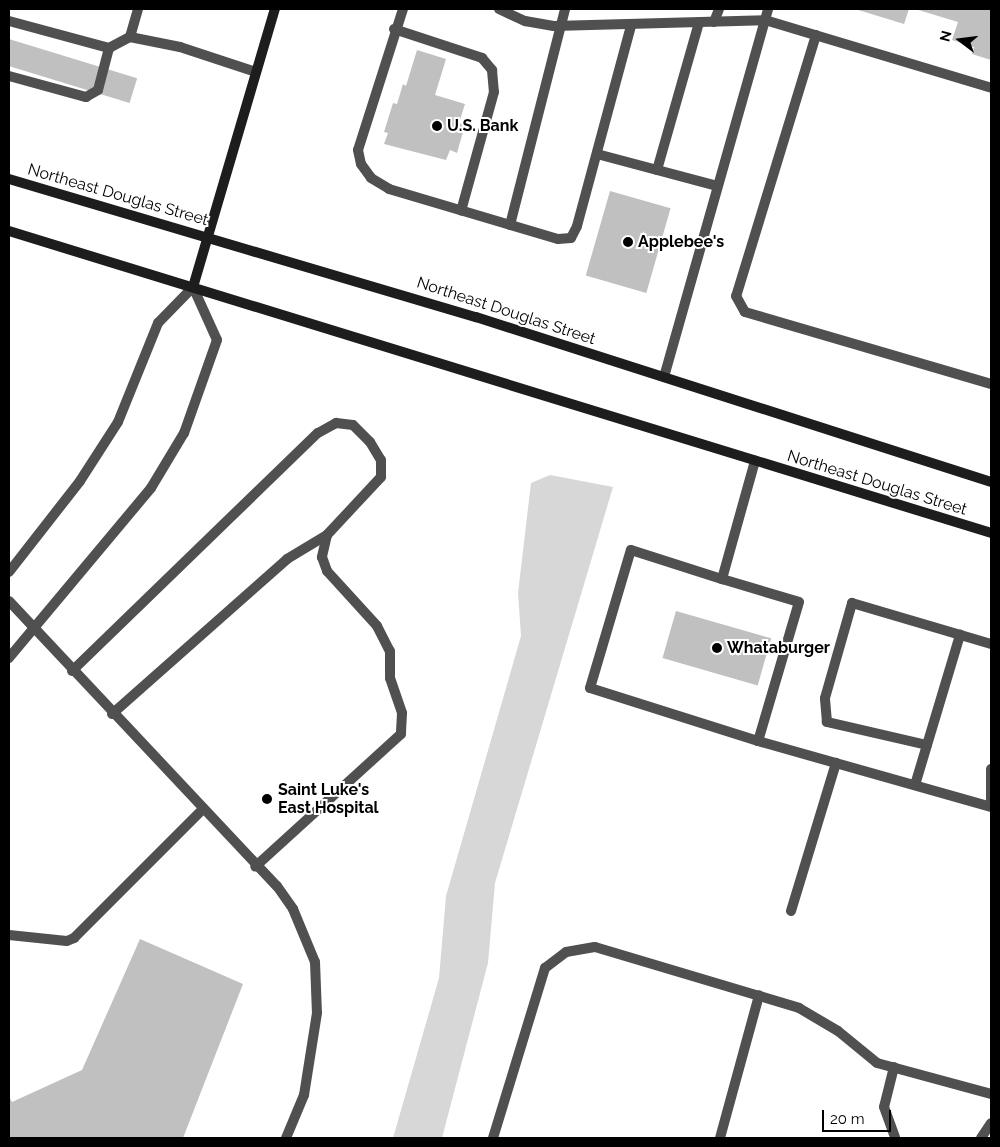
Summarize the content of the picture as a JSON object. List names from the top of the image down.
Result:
{
  "streets": {
    "main road": ["Northeast Douglas Street"]
  },
  "places": [
    "U.S. Bank",
    "Applebee's",
    "Whataburger",
    "Saint Luke's East Hospital"
  ],
  "scale_bar": "20 m",
  "north": "left"
}
